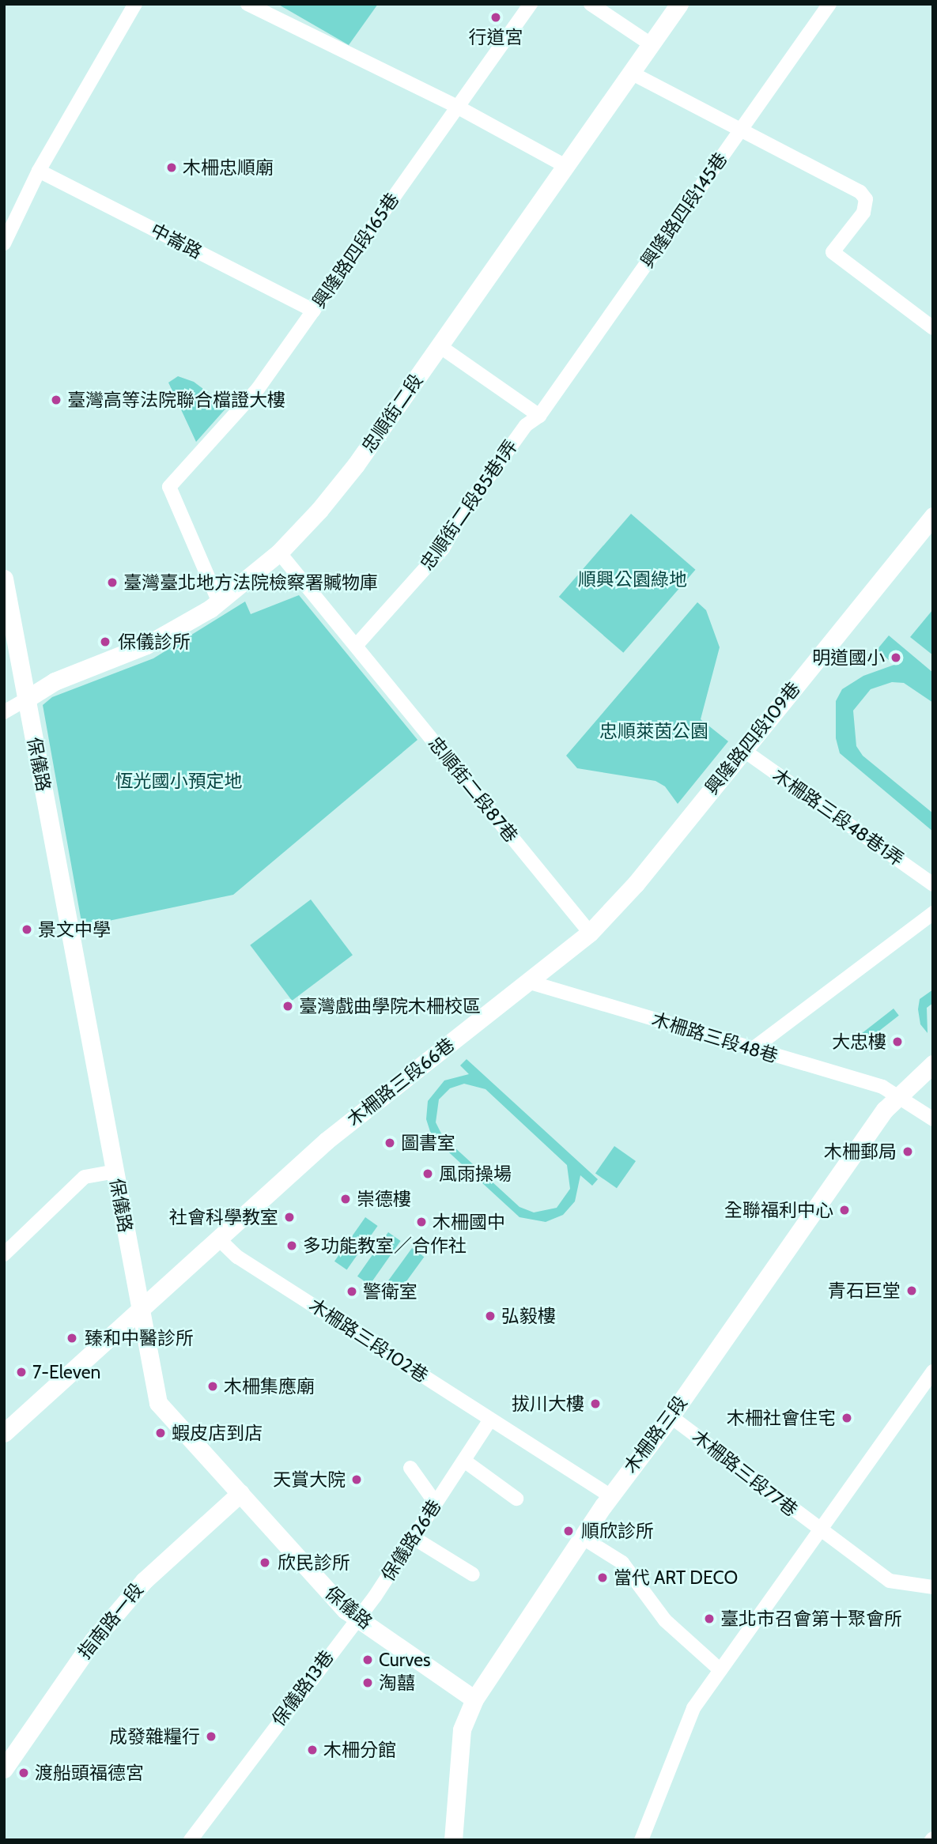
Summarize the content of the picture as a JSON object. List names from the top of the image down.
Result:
{
  "streets": {
    "street": [
      "興隆路四段145巷",
      "中崙路",
      "興隆路四段165巷",
      "忠順街二段",
      "忠順街二段85巷1弄",
      "興隆路四段109巷",
      "保儀路",
      "忠順街二段87巷",
      "木柵路三段48巷1弄",
      "木柵路三段48巷",
      "木柵路三段66巷",
      "木柵路三段102巷",
      "木柵路三段",
      "木柵路三段77巷",
      "保儀路26巷",
      "指南路一段",
      "保儀路13巷"
    ]
  },
  "crossings": [
    ["興隆路四段145巷", "忠順街二段85巷1弄"],
    ["中崙路", "興隆路四段165巷"],
    ["興隆路四段165巷", "忠順街二段"],
    ["忠順街二段", "保儀路"],
    ["忠順街二段", "忠順街二段87巷"],
    ["忠順街二段85巷1弄", "忠順街二段87巷"],
    ["興隆路四段109巷", "忠順街二段87巷"],
    ["興隆路四段109巷", "木柵路三段48巷1弄"],
    ["興隆路四段109巷", "木柵路三段66巷"],
    ["保儀路", "木柵路三段"],
    ["保儀路", "保儀路26巷"],
    ["保儀路", "指南路一段"],
    ["保儀路", "保儀路13巷"],
    ["忠順街二段87巷", "木柵路三段66巷"],
    ["木柵路三段48巷", "木柵路三段66巷"],
    ["木柵路三段48巷", "木柵路三段"],
    ["木柵路三段66巷", "木柵路三段102巷"],
    ["木柵路三段102巷", "木柵路三段"],
    ["木柵路三段102巷", "保儀路26巷"],
    ["木柵路三段", "木柵路三段77巷"],
    ["保儀路26巷", "保儀路13巷"]
  ],
  "parks": ["順興公園綠地", "忠順萊茵公園", "恆光國小預定地"],
  "places": [
    "行道宮",
    "木柵忠順廟",
    "臺灣高等法院聯合檔證大樓",
    "臺灣臺北地方法院檢察署贓物庫",
    "保儀診所",
    "明道國小",
    "景文中學",
    "臺灣戲曲學院木柵校區",
    "大忠樓",
    "圖書室",
    "木柵郵局",
    "風雨操場",
    "崇德樓",
    "全聯福利中心",
    "社會科學教室",
    "木柵國中",
    "多功能教室／合作社",
    "青石巨堂",
    "警衛室",
    "弘毅樓",
    "臻和中醫診所",
    "7-Eleven",
    "木柵集應廟",
    "拔川大樓",
    "木柵社會住宅",
    "蝦皮店到店",
    "天賞大院",
    "順欣診所",
    "欣民診所",
    "當代 ART DECO",
    "臺北市召會第十聚會所",
    "Curves",
    "淘囍",
    "成發雜糧行",
    "木柵分館",
    "渡船頭福德宮"
  ]
}
